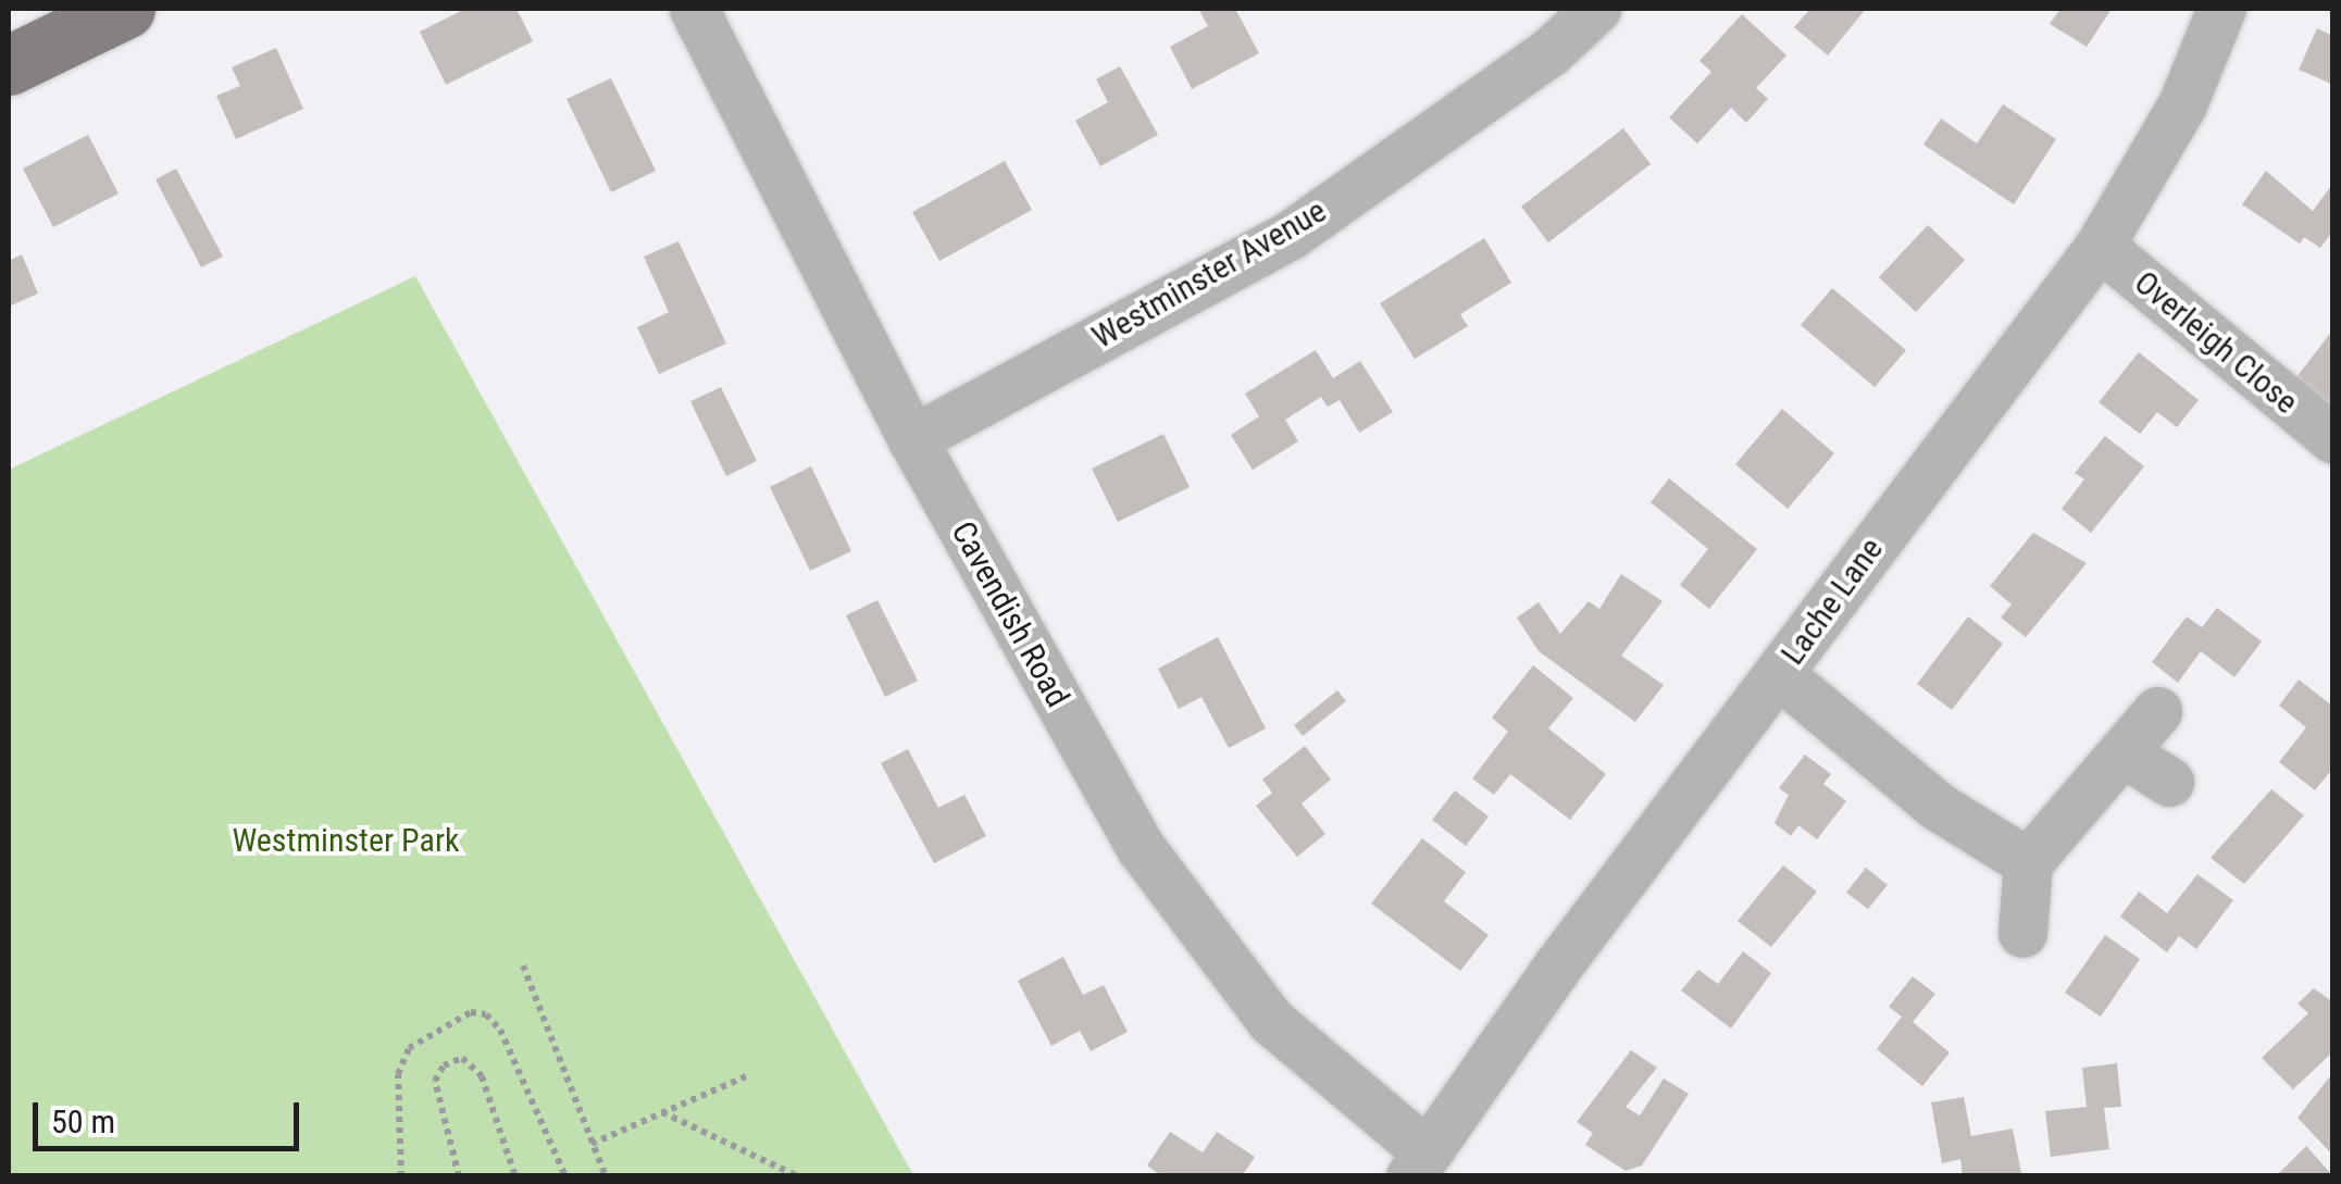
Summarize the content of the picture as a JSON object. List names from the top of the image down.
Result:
{
  "streets": {
    "street": [
      "Westminster Avenue",
      "Overleigh Close",
      "Lache Lane",
      "Cavendish Road"
    ]
  },
  "crossings": [
    ["Westminster Avenue", "Cavendish Road"],
    ["Overleigh Close", "Lache Lane"],
    ["Lache Lane", "Cavendish Road"]
  ],
  "parks": ["Westminster Park"],
  "scale_bar": "50 m"
}
